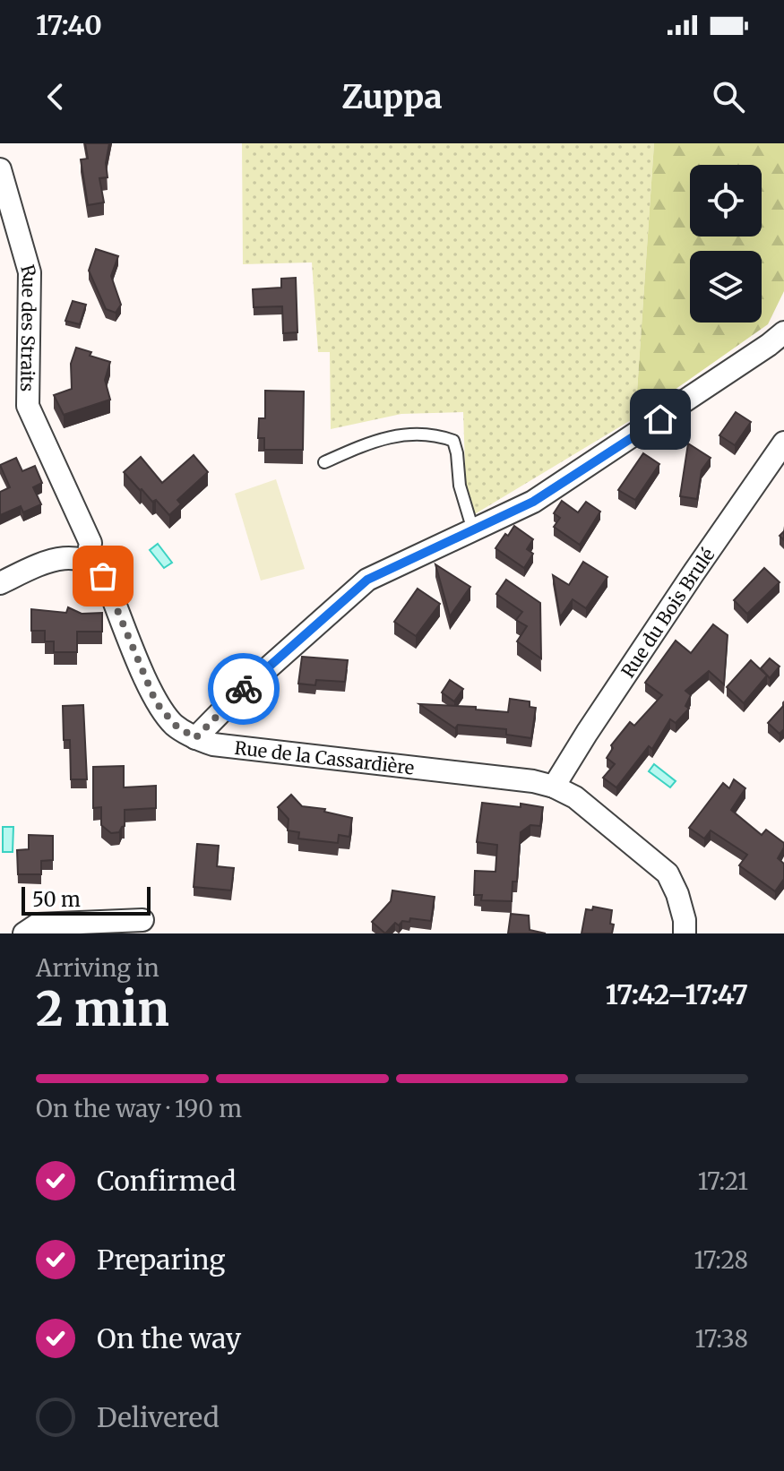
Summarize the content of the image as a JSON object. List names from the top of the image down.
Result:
{
  "streets": {
    "street": ["Rue des Straits", "Rue du Bois Brulé", "Rue de la Cassardière"]
  },
  "crossings": [
    ["Rue des Straits", "Rue de la Cassardière"],
    ["Rue du Bois Brulé", "Rue de la Cassardière"]
  ],
  "scale_bar": "50 m",
  "page": {
    "status": "17:40",
    "header": "Zuppa",
    "scale": "50 m",
    "heading": ["2 min", "Arriving in", "17:42–17:47"],
    "bar": "On the way · 190 m",
    "list": [
      ["Confirmed", "17:21"],
      ["Preparing", "17:28"],
      ["On the way", "17:38"],
      "Delivered"
    ]
  }
}
